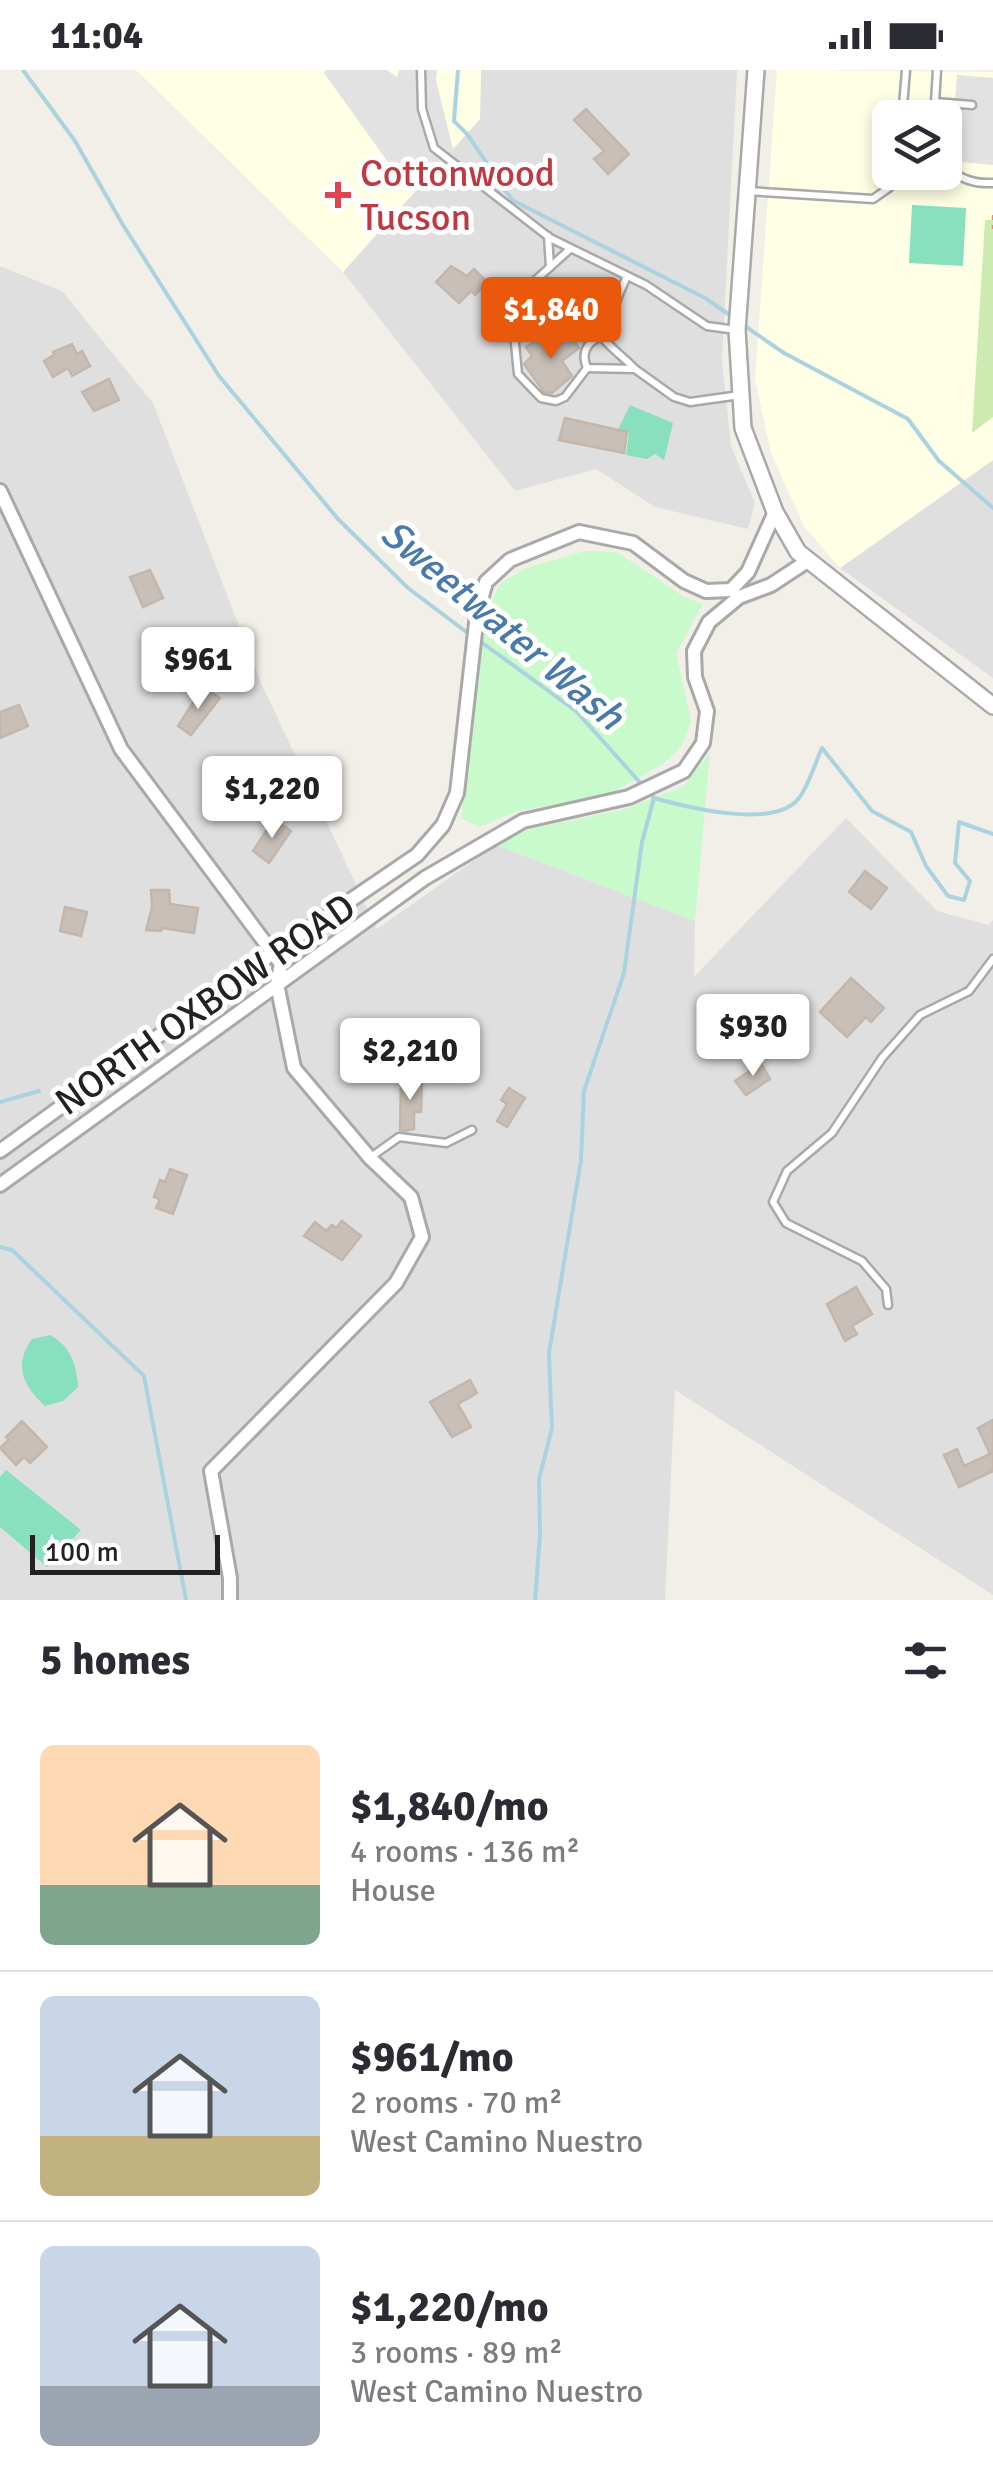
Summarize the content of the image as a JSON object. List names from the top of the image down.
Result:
{
  "streets": {
    "street": ["NORTH OXBOW ROAD"]
  },
  "water": ["Sweetwater Wash"],
  "places": {
    "health": ["Cottonwood Tucson"]
  },
  "scale_bar": "100 m",
  "page": {
    "status": "11:04",
    "price": [
      "$1,840",
      "$961",
      "$1,220",
      "$930",
      "$2,210"
    ],
    "scale": "100 m",
    "heading": "5 homes",
    "list": [
      {
        "name": "$1,840/mo",
        "note": "4 rooms · 136 m² · House"
      },
      {
        "name": "$961/mo",
        "note": "2 rooms · 70 m² · West Camino Nuestro"
      },
      {
        "name": "$1,220/mo",
        "note": "3 rooms · 89 m² · West Camino Nuestro"
      }
    ]
  }
}
